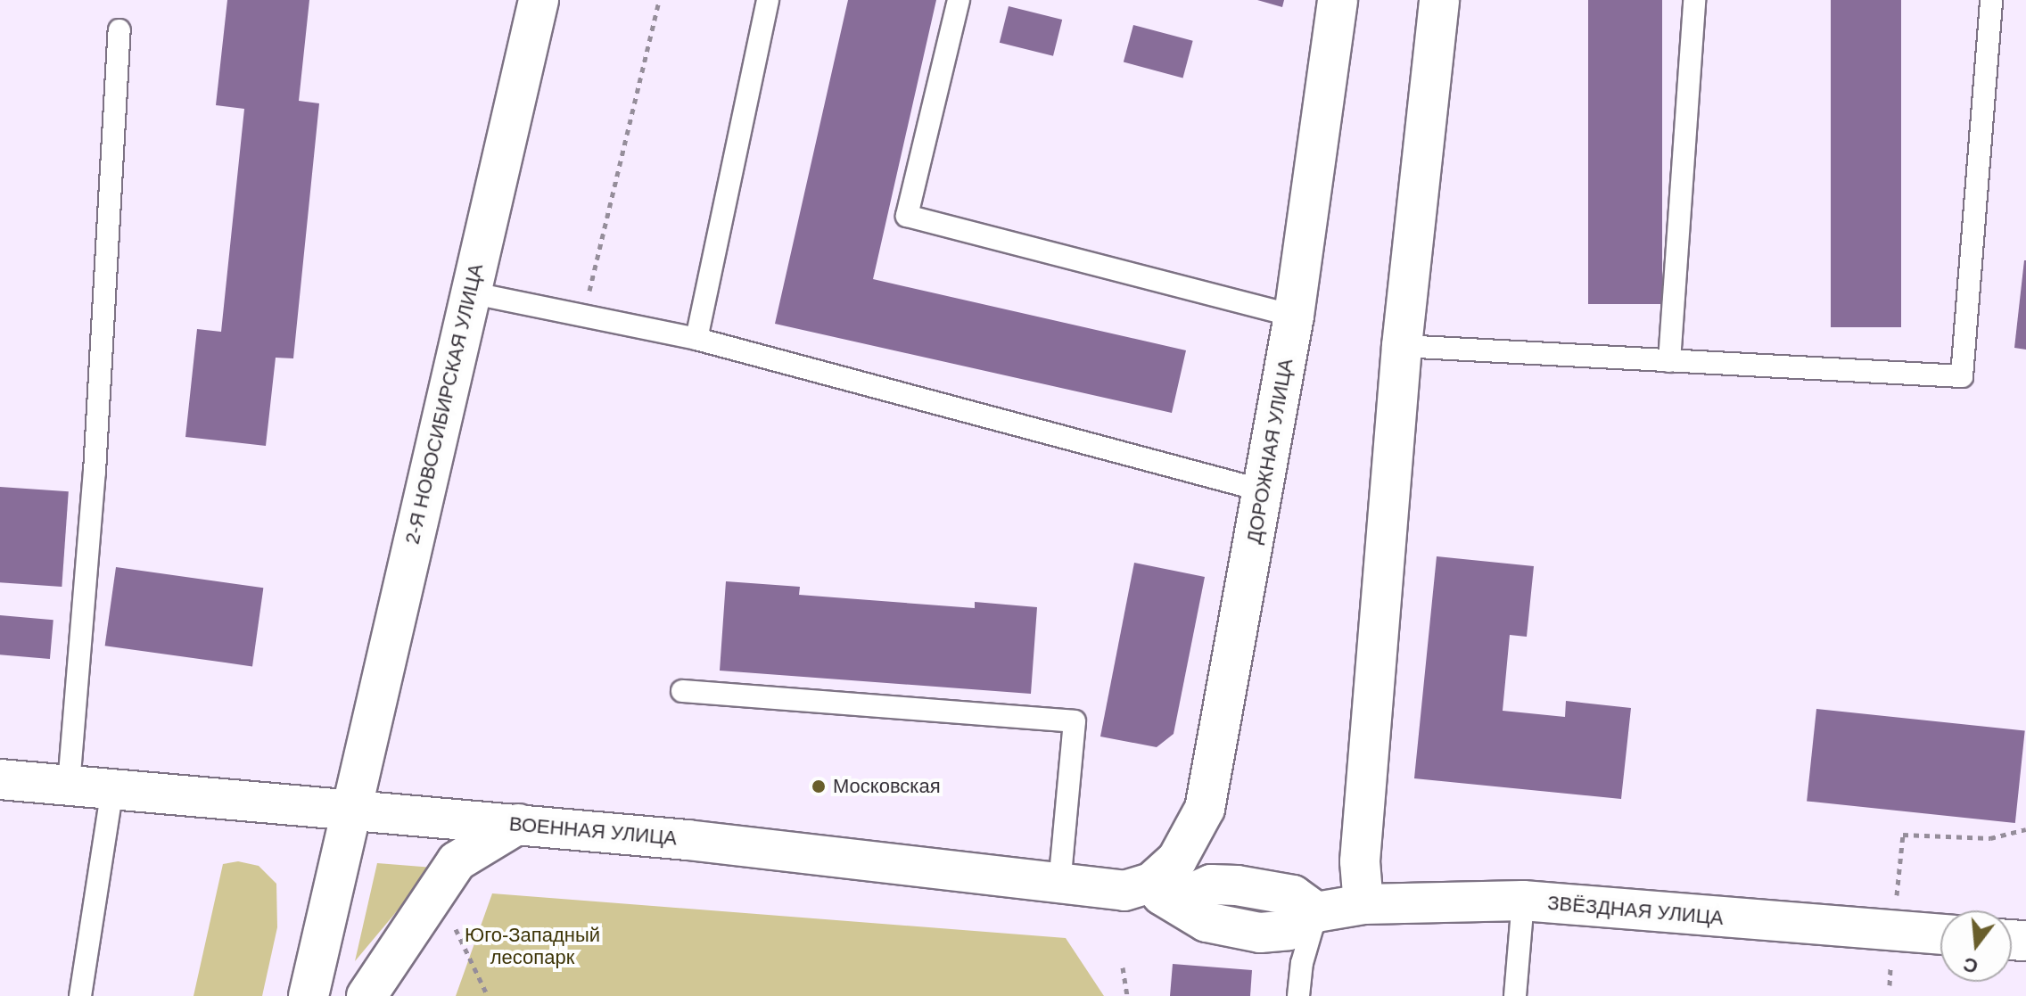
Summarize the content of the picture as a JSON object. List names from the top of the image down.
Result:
{
  "streets": {
    "street": [
      "2-Я НОВОСИБИРСКАЯ УЛИЦА",
      "ДОРОЖНАЯ УЛИЦА",
      "ВОЕННАЯ УЛИЦА",
      "ЗВЁЗДНАЯ УЛИЦА"
    ]
  },
  "crossings": [
    ["2-Я НОВОСИБИРСКАЯ УЛИЦА", "ВОЕННАЯ УЛИЦА"],
    ["ДОРОЖНАЯ УЛИЦА", "ВОЕННАЯ УЛИЦА"],
    ["ДОРОЖНАЯ УЛИЦА", "ЗВЁЗДНАЯ УЛИЦА"],
    ["ВОЕННАЯ УЛИЦА", "ЗВЁЗДНАЯ УЛИЦА"]
  ],
  "parks": ["Юго-Западный лесопарк"],
  "places": ["Московская"],
  "north": "bottom"
}
